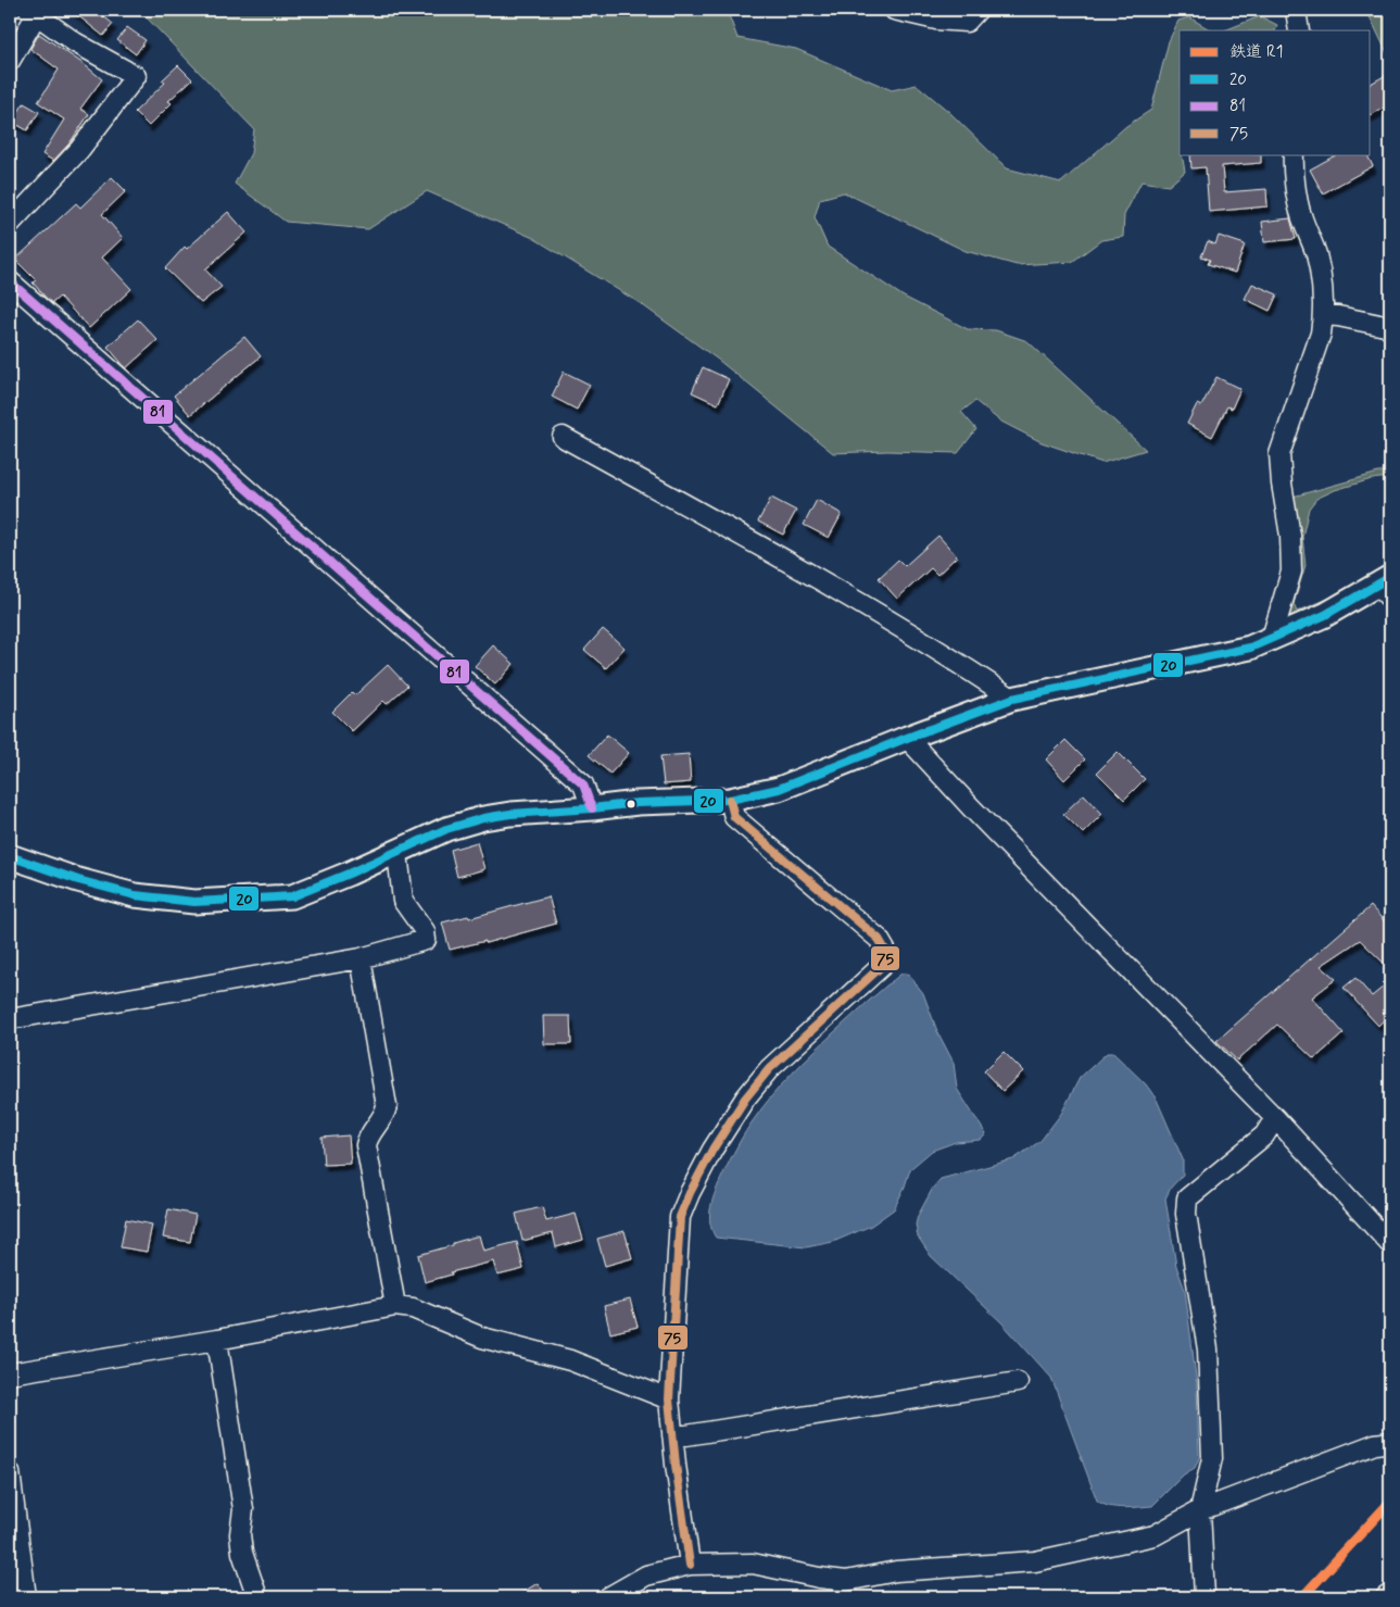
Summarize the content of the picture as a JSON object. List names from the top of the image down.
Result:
{
  "lines": [
    "transit line 81",
    "transit line 20",
    "transit line 75",
    "rail line R1"
  ],
  "legend": [
    "鉄道 R1",
    "20",
    "81",
    "75"
  ]
}
